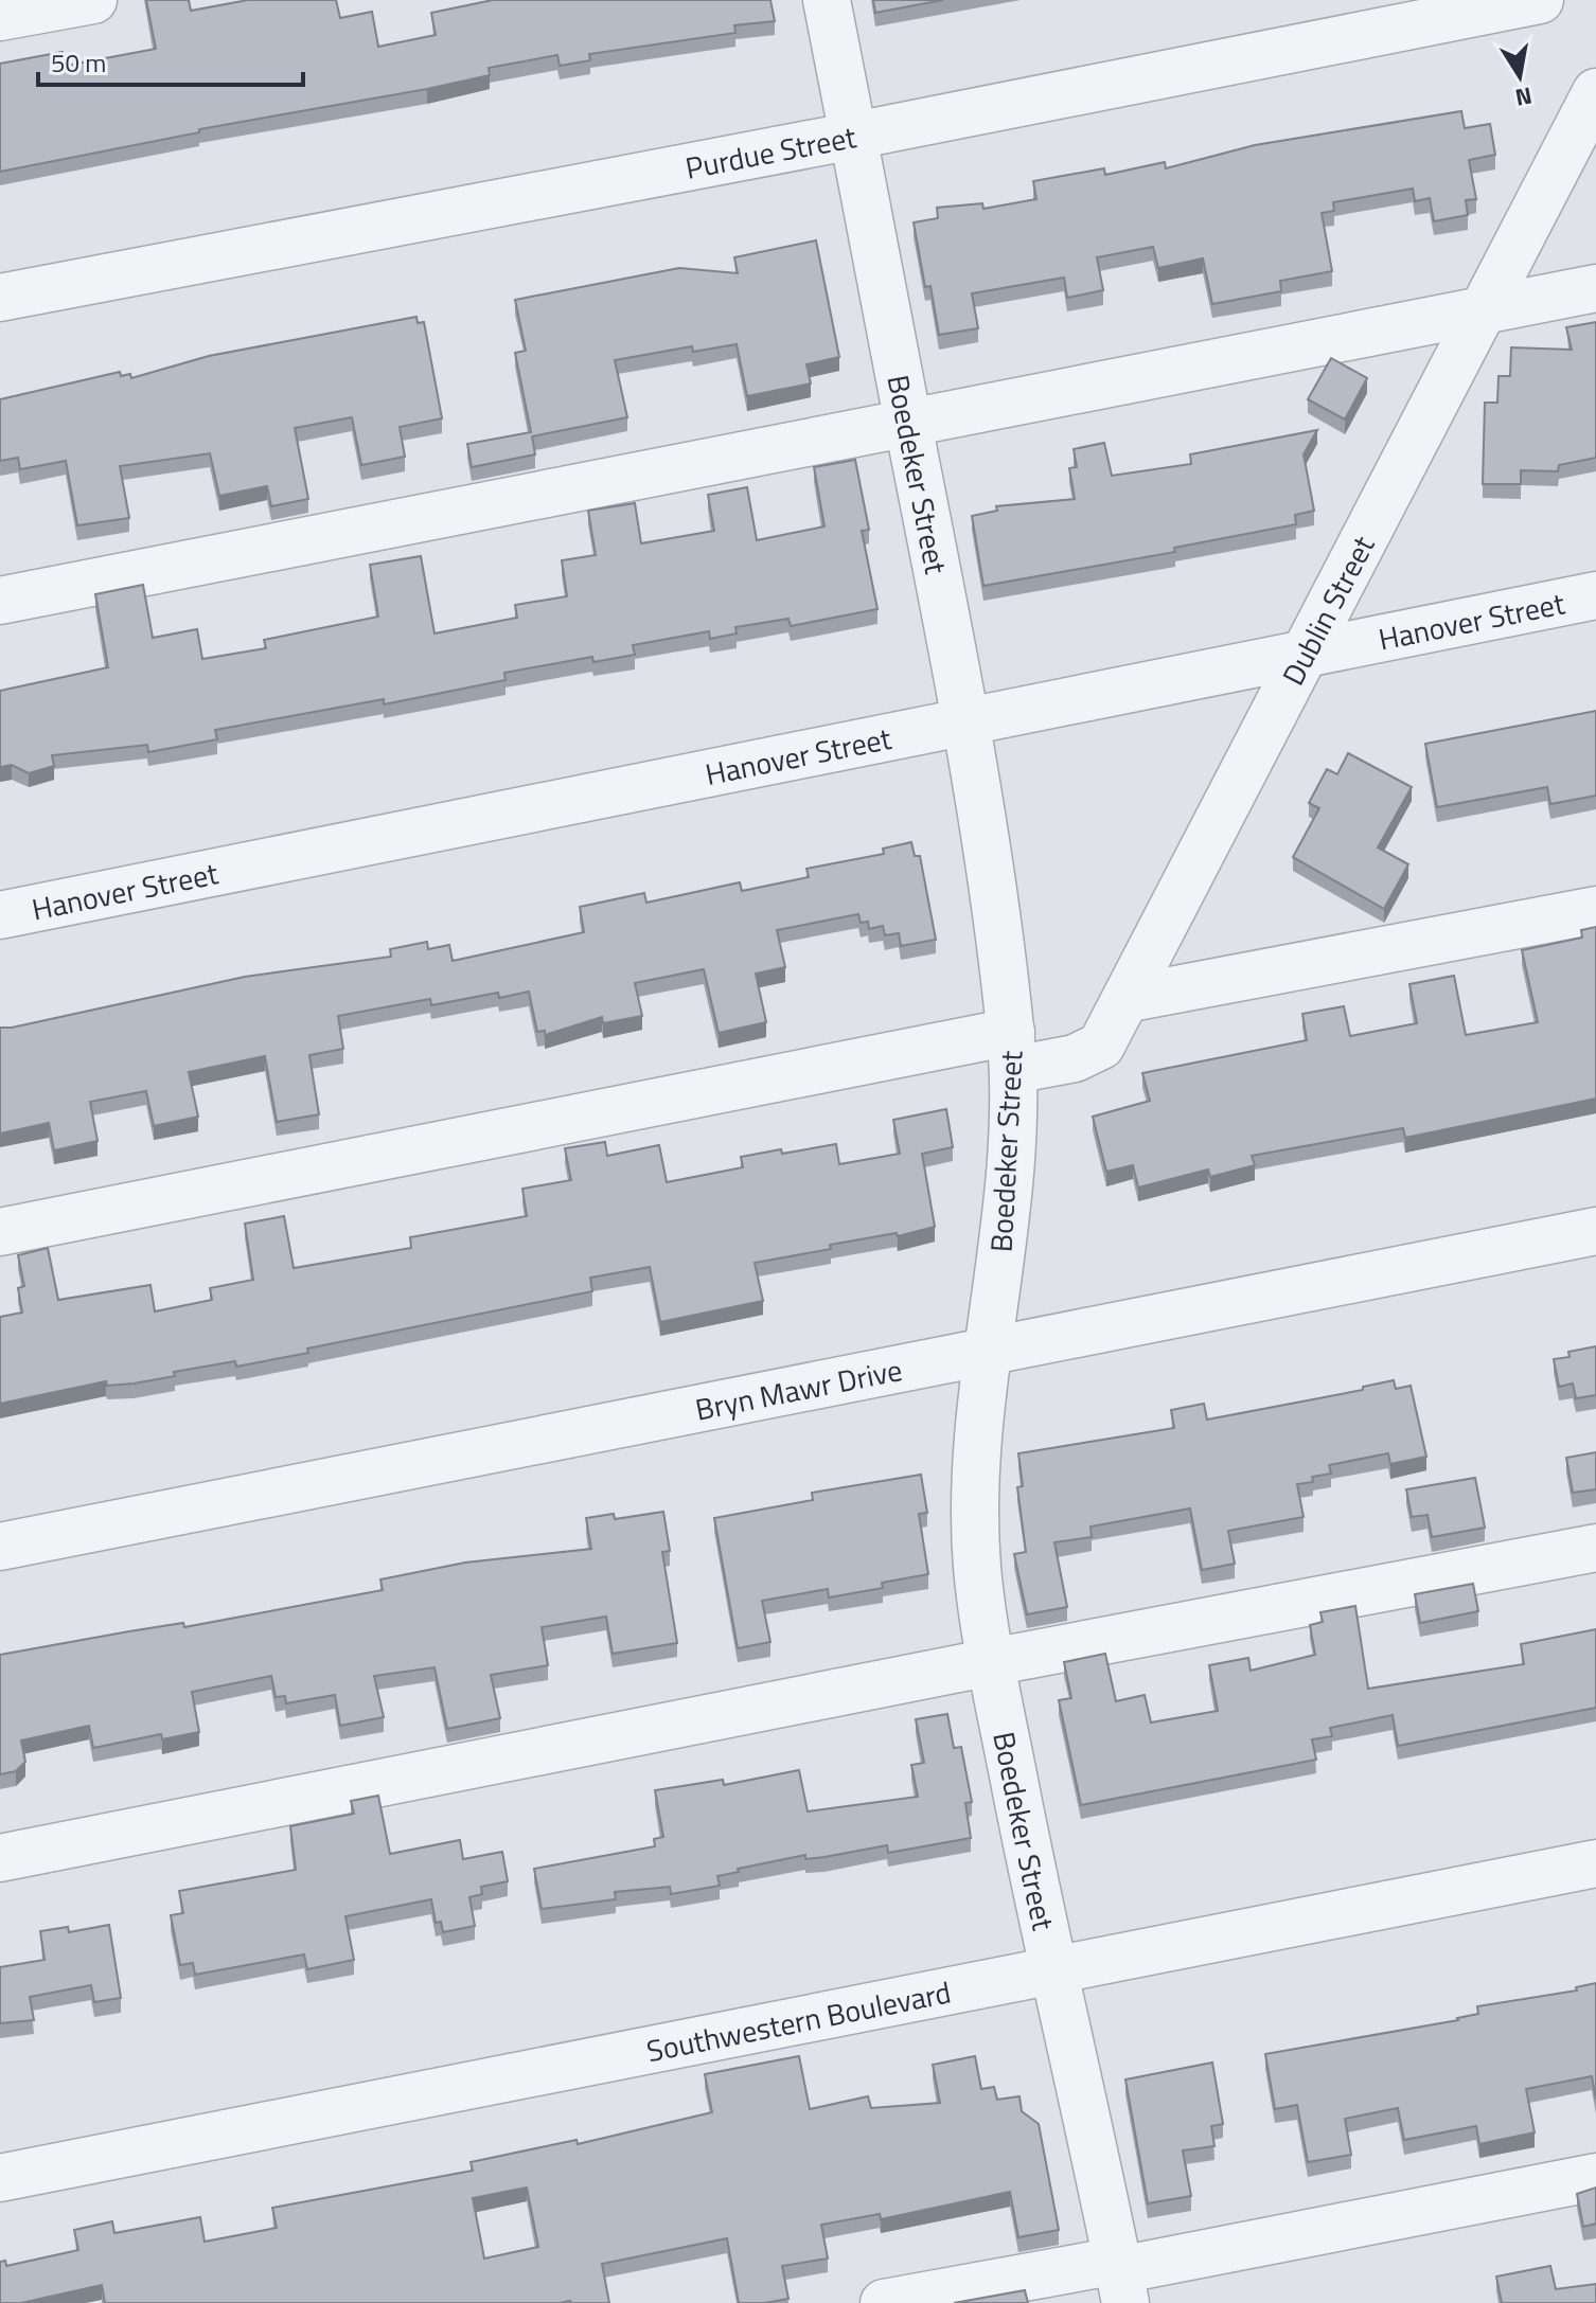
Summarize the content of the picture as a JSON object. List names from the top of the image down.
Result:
{
  "streets": {
    "street": [
      "Purdue Street",
      "Boedeker Street",
      "Dublin Street",
      "Hanover Street",
      "Bryn Mawr Drive",
      "Southwestern Boulevard"
    ]
  },
  "crossings": [
    ["Purdue Street", "Boedeker Street"],
    ["Boedeker Street", "Dublin Street"],
    ["Boedeker Street", "Hanover Street"],
    ["Boedeker Street", "Bryn Mawr Drive"],
    ["Boedeker Street", "Southwestern Boulevard"],
    ["Dublin Street", "Hanover Street"]
  ],
  "scale_bar": "50 m",
  "north": "bottom"
}
